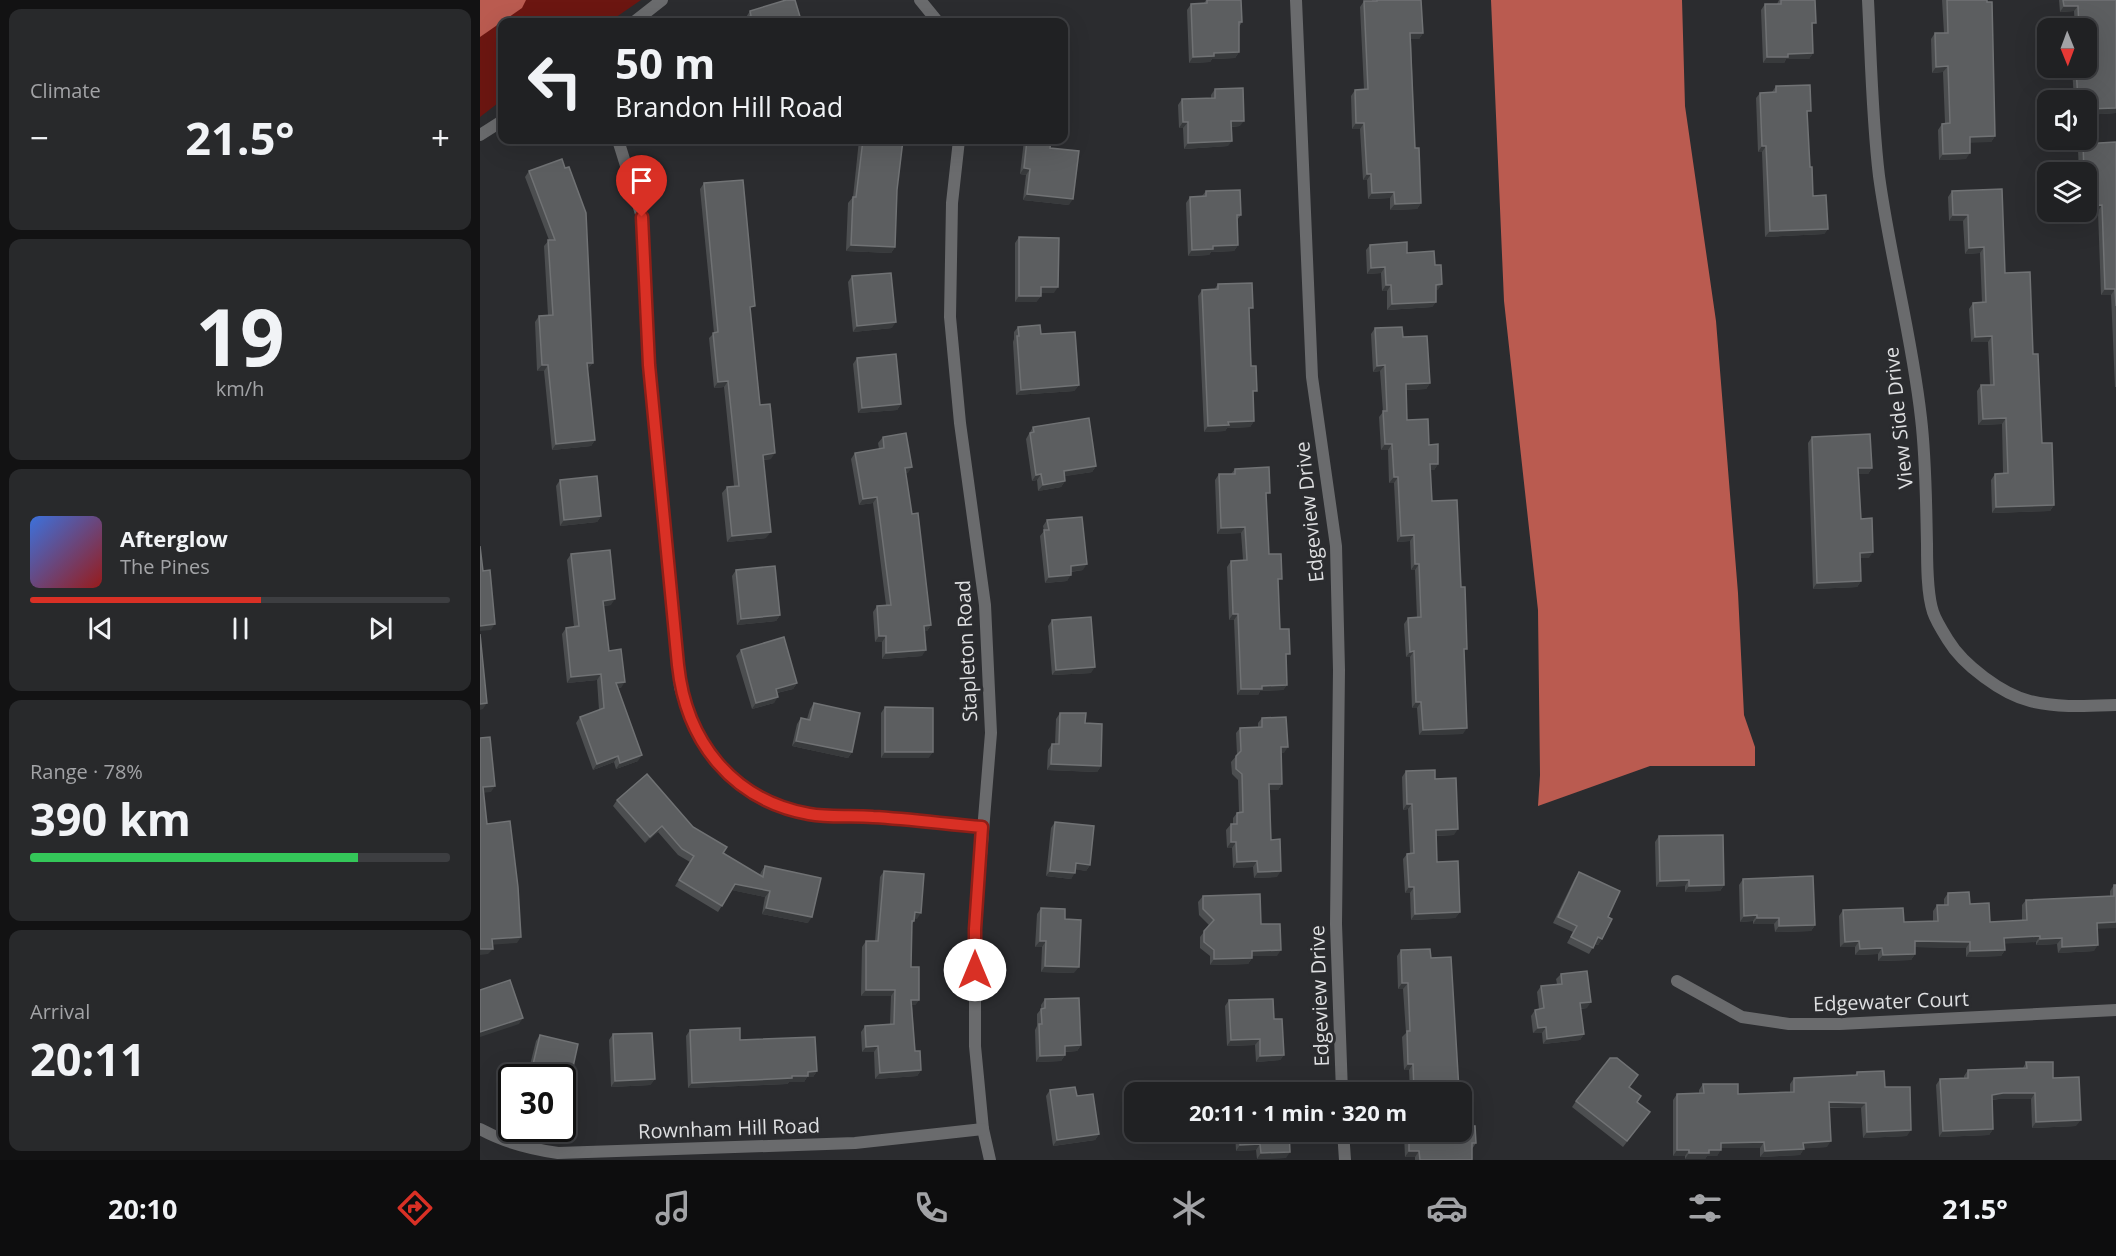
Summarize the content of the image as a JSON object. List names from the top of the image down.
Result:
{
  "streets": {
    "street": [
      "View Side Drive",
      "Edgeview Drive",
      "Stapleton Road",
      "Edgewater Court",
      "Rownham Hill Road"
    ]
  },
  "crossings": [
    ["Stapleton Road", "Rownham Hill Road"]
  ],
  "north": "bottom",
  "page": {
    "tile": [
      "Climate",
      ["19", "km/h"],
      ["Range · 78%", "390 km"],
      ["Arrival", "20:11"]
    ],
    "turn": ["50 m", "Brandon Hill Road"],
    "heat": ["−", "21.5°", "+"],
    "song": ["Afterglow", "The Pines"],
    "limit": "30",
    "trip": "20:11 · 1 min · 320 m",
    "tabs": ["20:10", "21.5°"]
  }
}
